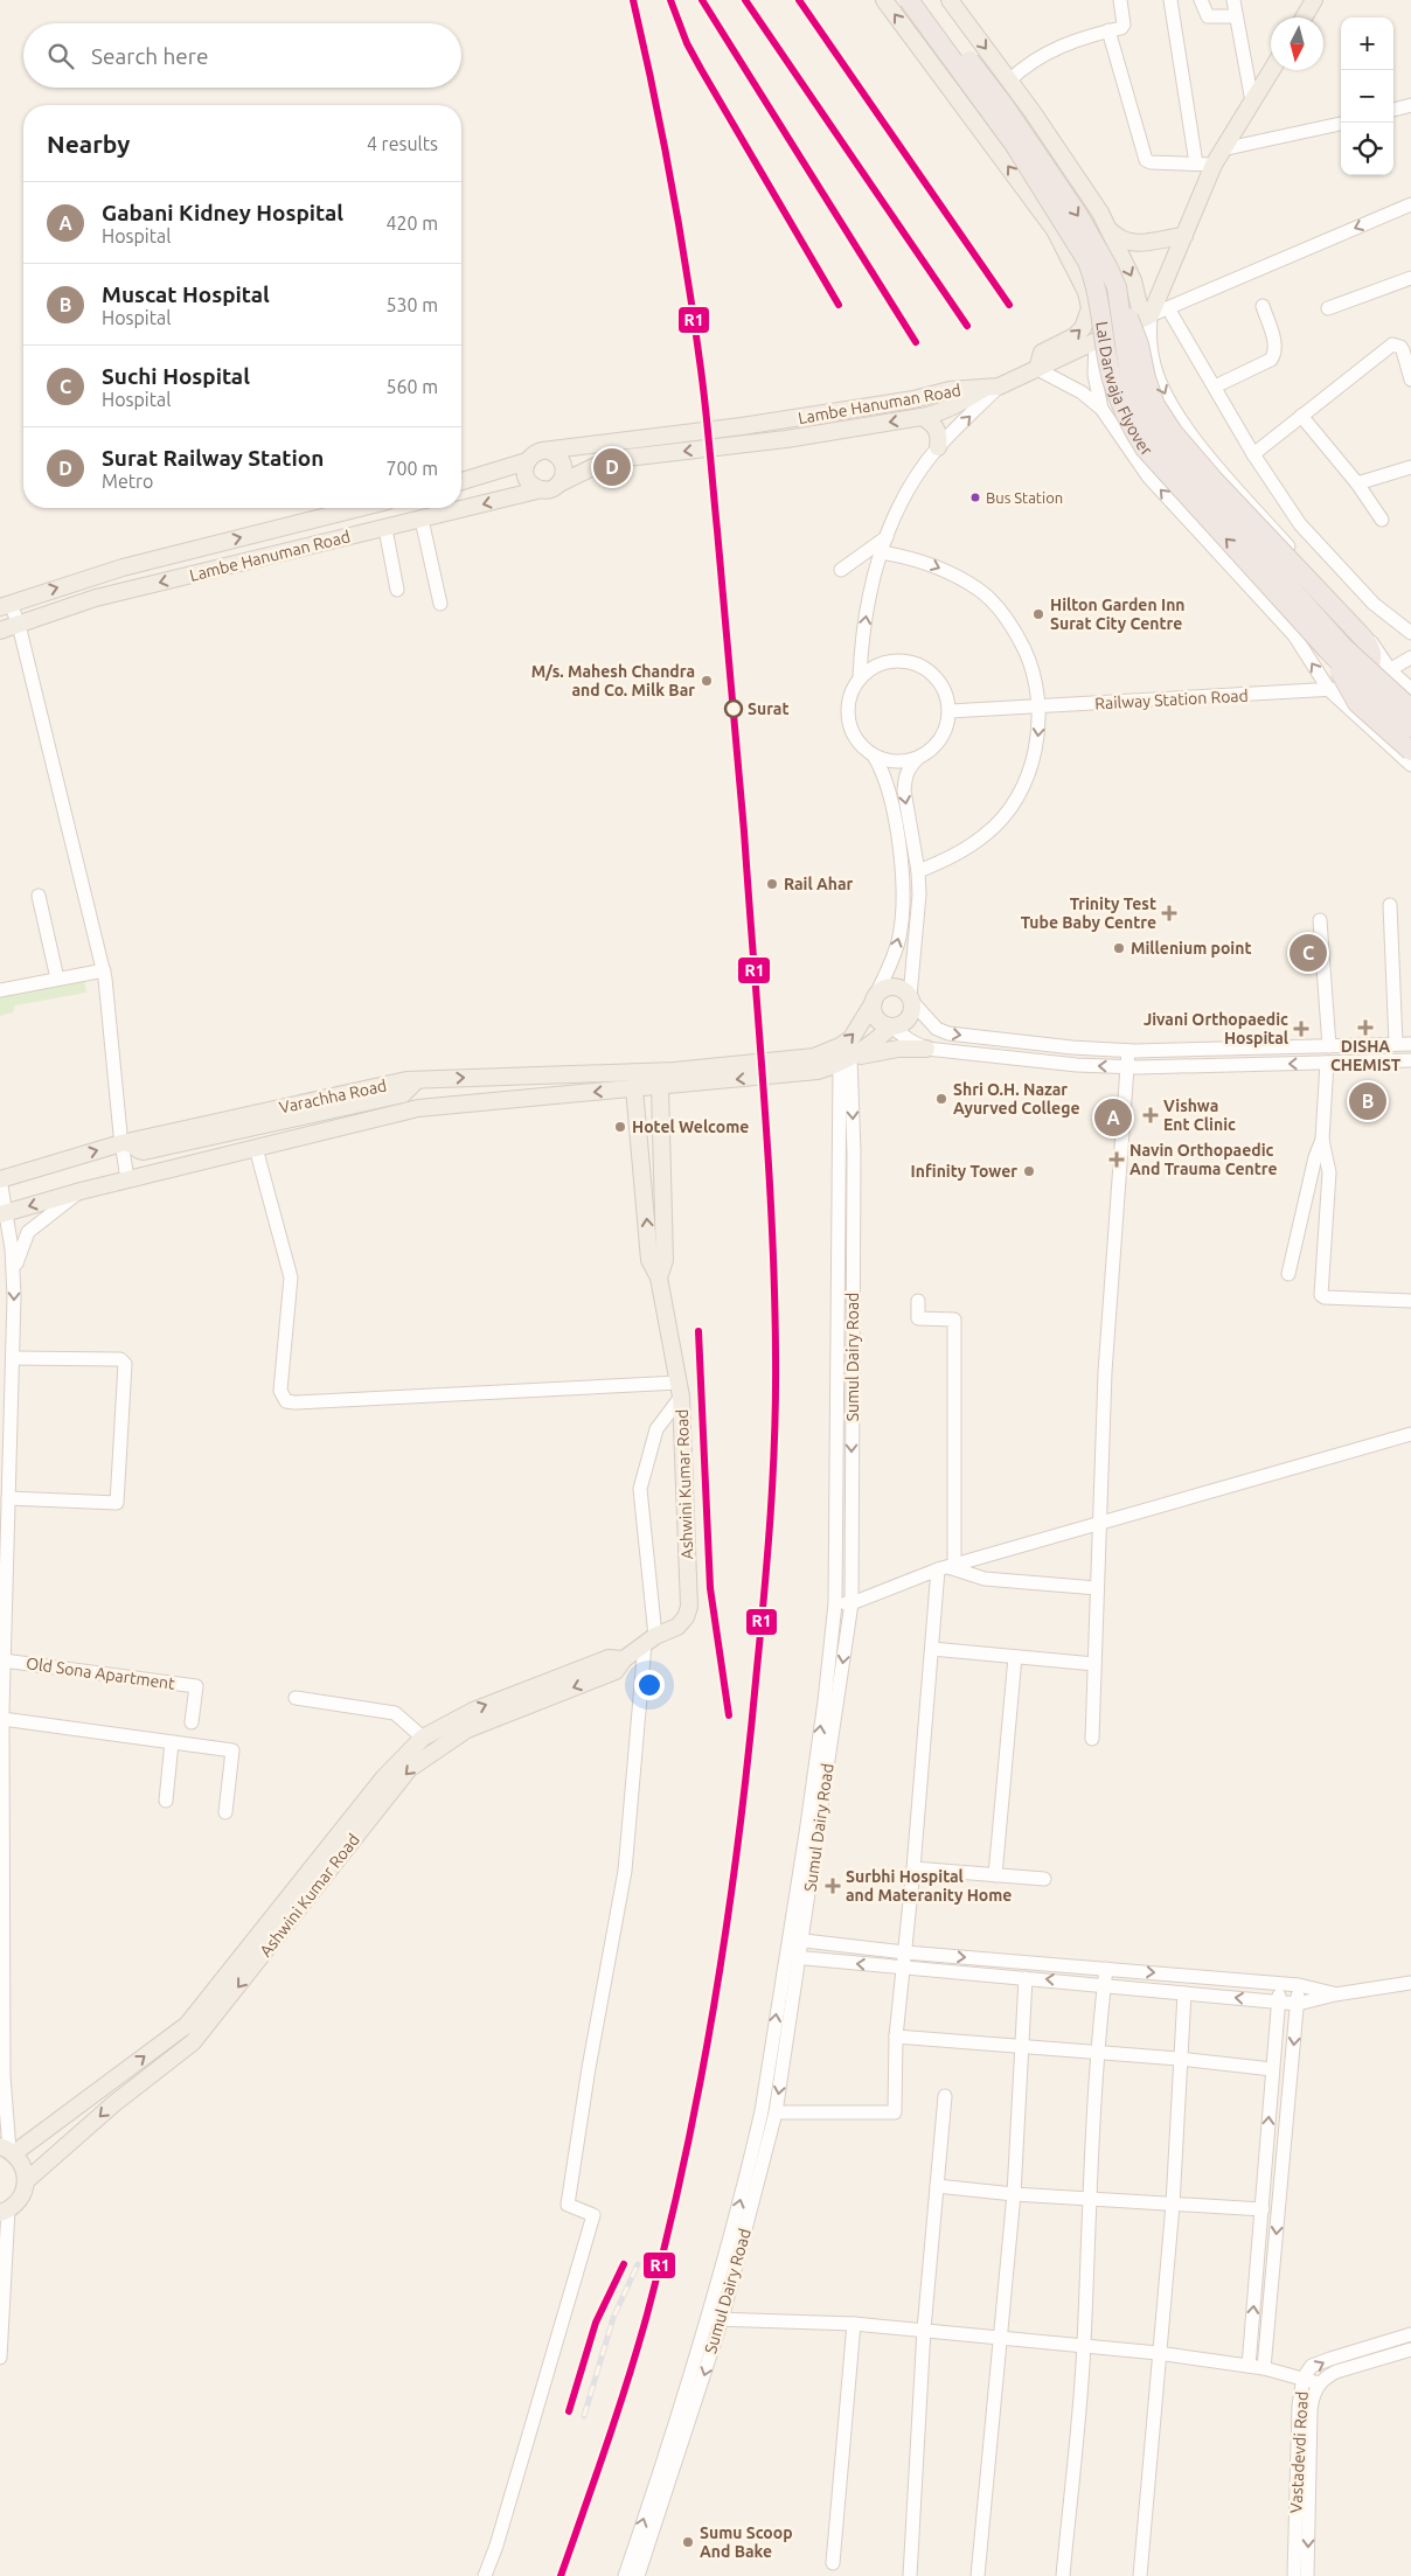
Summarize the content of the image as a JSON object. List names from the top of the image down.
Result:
{
  "streets": {
    "highway": ["Lal Darwaja Flyover"],
    "main road": ["Lambe Hanuman Road", "Varachha Road", "Ashwini Kumar Road"],
    "street": [
      "Railway Station Road",
      "Sumul Dairy Road",
      "Old Sona Apartment",
      "Vastadevdi Road"
    ]
  },
  "places": {
    "other": [
      "Bus Station",
      "Hilton Garden Inn Surat City Centre",
      "M/s. Mahesh Chandra and Co. Milk Bar",
      "Surat",
      "Rail Ahar",
      "Millenium point",
      "Shri O.H. Nazar Ayurved College",
      "Hotel Welcome",
      "Infinity Tower",
      "Sumu Scoop And Bake"
    ],
    "health": [
      "Trinity Test Tube Baby Centre",
      "DISHA CHEMIST",
      "Jivani Orthopaedic Hospital",
      "Vishwa Ent Clinic",
      "Navin Orthopaedic And Trauma Centre",
      "Surbhi Hospital and Materanity Home"
    ]
  },
  "lines": ["transit line R1"],
  "north": "bottom",
  "page": {
    "map_buttons": ["+", "−"],
    "search": "Search here",
    "heading": ["Nearby", "4 results"],
    "list": [
      {
        "mark": "A",
        "name": "Gabani Kidney Hospital",
        "note": "Hospital",
        "value": "420 m"
      },
      {
        "mark": "B",
        "name": "Muscat Hospital",
        "note": "Hospital",
        "value": "530 m"
      },
      {
        "mark": "C",
        "name": "Suchi Hospital",
        "note": "Hospital",
        "value": "560 m"
      },
      {
        "mark": "D",
        "name": "Surat Railway Station",
        "note": "Metro",
        "value": "700 m"
      }
    ],
    "pins": [
      "D",
      "C",
      "B",
      "A"
    ]
  }
}
